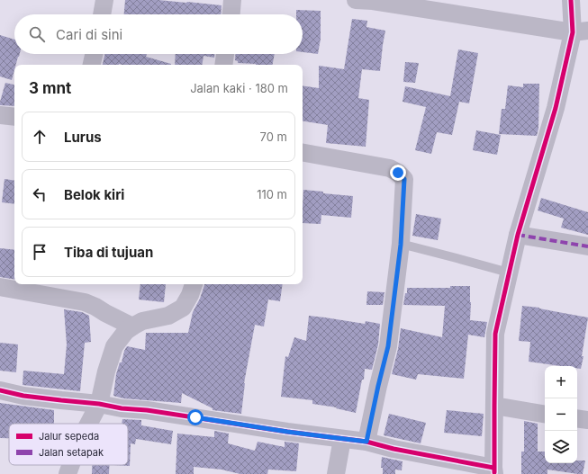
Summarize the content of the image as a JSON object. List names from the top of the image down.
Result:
{
  "legend": ["Jalur sepeda", "Jalan setapak"],
  "page": {
    "search": "Cari di sini",
    "heading": ["3 mnt", "Jalan kaki · 180 m"],
    "list": [
      ["Lurus", "70 m"],
      ["Belok kiri", "110 m"],
      "Tiba di tujuan"
    ],
    "map_buttons": ["+", "−"]
  }
}
